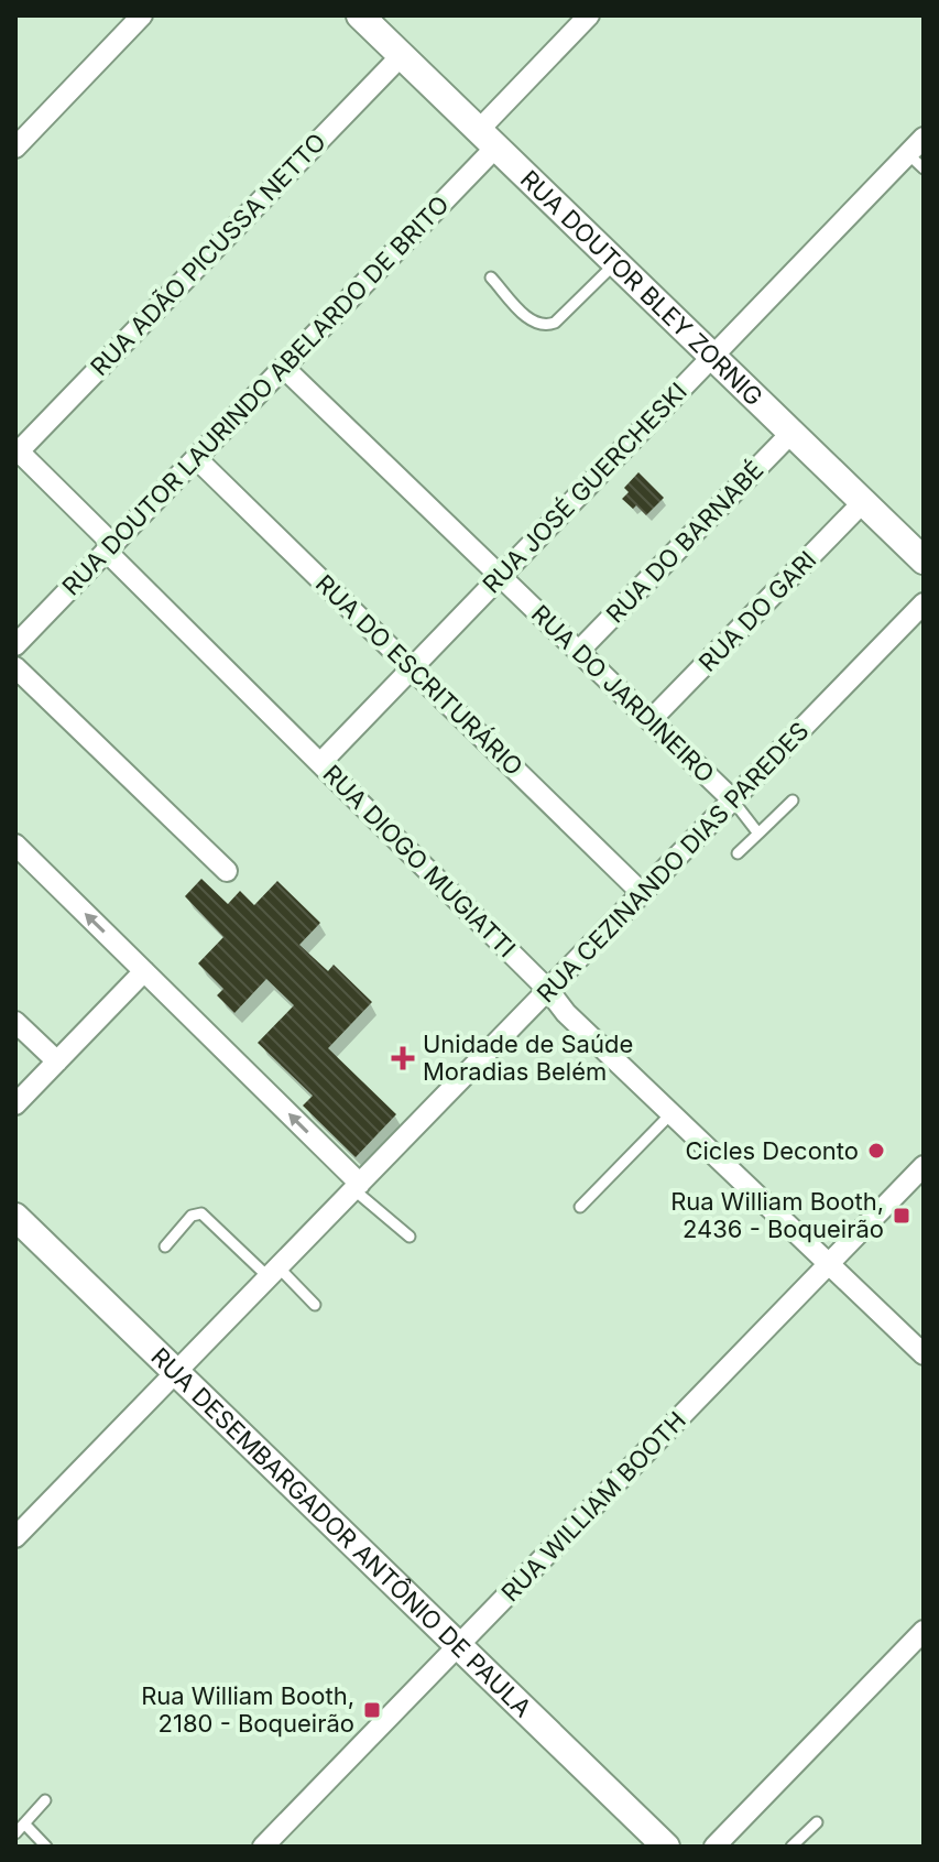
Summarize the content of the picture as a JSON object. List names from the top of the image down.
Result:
{
  "streets": {
    "main road": ["RUA DOUTOR BLEY ZORNIG", "RUA DESEMBARGADOR ANTÔNIO DE PAULA"],
    "street": [
      "RUA ADÃO PICUSSA NETTO",
      "RUA DOUTOR LAURINDO ABELARDO DE BRITO",
      "RUA JOSÉ GUERCHESKI",
      "RUA DO BARNABÉ",
      "RUA DO GARI",
      "RUA DO ESCRITURÁRIO",
      "RUA DO JARDINEIRO",
      "RUA DIOGO MUGIATTI",
      "RUA CEZINANDO DIAS PAREDES",
      "RUA WILLIAM BOOTH"
    ]
  },
  "crossings": [
    ["RUA ADÃO PICUSSA NETTO", "RUA DOUTOR BLEY ZORNIG"],
    ["RUA ADÃO PICUSSA NETTO", "RUA DIOGO MUGIATTI"],
    ["RUA DOUTOR BLEY ZORNIG", "RUA DOUTOR LAURINDO ABELARDO DE BRITO"],
    ["RUA DOUTOR BLEY ZORNIG", "RUA JOSÉ GUERCHESKI"],
    ["RUA DOUTOR BLEY ZORNIG", "RUA DO BARNABÉ"],
    ["RUA DOUTOR BLEY ZORNIG", "RUA DO GARI"],
    ["RUA DOUTOR LAURINDO ABELARDO DE BRITO", "RUA DO ESCRITURÁRIO"],
    ["RUA DOUTOR LAURINDO ABELARDO DE BRITO", "RUA DO JARDINEIRO"],
    ["RUA DOUTOR LAURINDO ABELARDO DE BRITO", "RUA DIOGO MUGIATTI"],
    ["RUA JOSÉ GUERCHESKI", "RUA DO ESCRITURÁRIO"],
    ["RUA JOSÉ GUERCHESKI", "RUA DO JARDINEIRO"],
    ["RUA JOSÉ GUERCHESKI", "RUA DIOGO MUGIATTI"],
    ["RUA DO BARNABÉ", "RUA DO JARDINEIRO"],
    ["RUA DO GARI", "RUA DO JARDINEIRO"],
    ["RUA DO ESCRITURÁRIO", "RUA CEZINANDO DIAS PAREDES"],
    ["RUA DO JARDINEIRO", "RUA CEZINANDO DIAS PAREDES"],
    ["RUA DIOGO MUGIATTI", "RUA CEZINANDO DIAS PAREDES"],
    ["RUA DIOGO MUGIATTI", "RUA WILLIAM BOOTH"],
    ["RUA CEZINANDO DIAS PAREDES", "RUA DESEMBARGADOR ANTÔNIO DE PAULA"],
    ["RUA WILLIAM BOOTH", "RUA DESEMBARGADOR ANTÔNIO DE PAULA"]
  ],
  "places": {
    "health": ["Unidade de Saúde Moradias Belém"],
    "other": ["Cicles Deconto"],
    "transit": ["Rua William Booth, 2436 - Boqueirão", "Rua William Booth, 2180 - Boqueirão"]
  }
}
